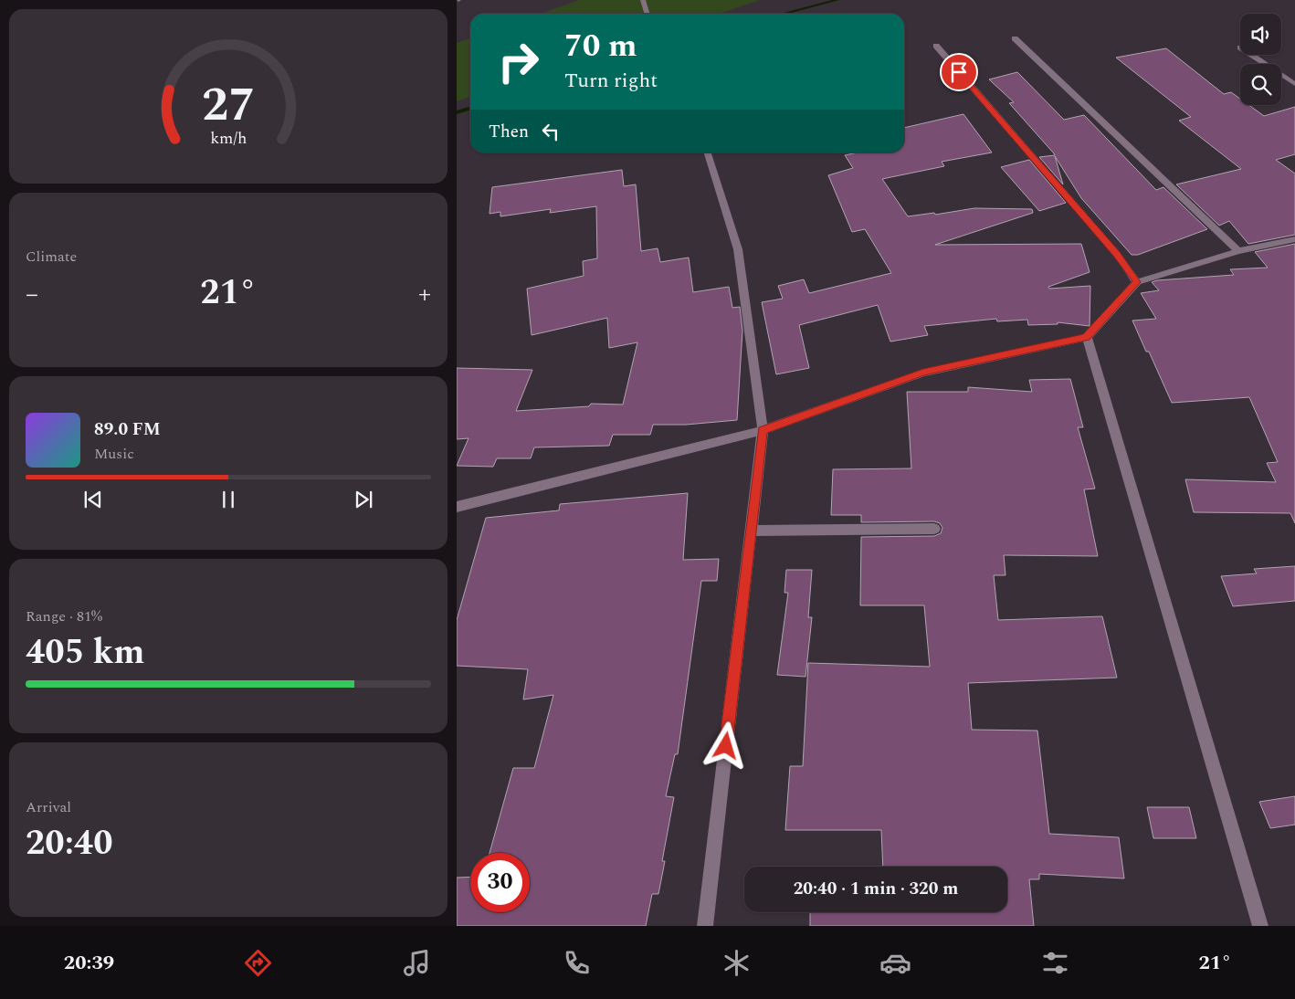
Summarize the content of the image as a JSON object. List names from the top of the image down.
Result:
{
  "page": {
    "turn": ["70 m", "Turn right"],
    "then": "Then",
    "tile": [
      "Climate",
      ["Range · 81%", "405 km"],
      ["Arrival", "20:40"]
    ],
    "heat": ["−", "21°", "+"],
    "song": ["89.0 FM", "Music"],
    "limit": "30",
    "trip": "20:40 · 1 min · 320 m",
    "tabs": ["20:39", "21°"],
    "gauge": ["27", "km/h"]
  }
}
